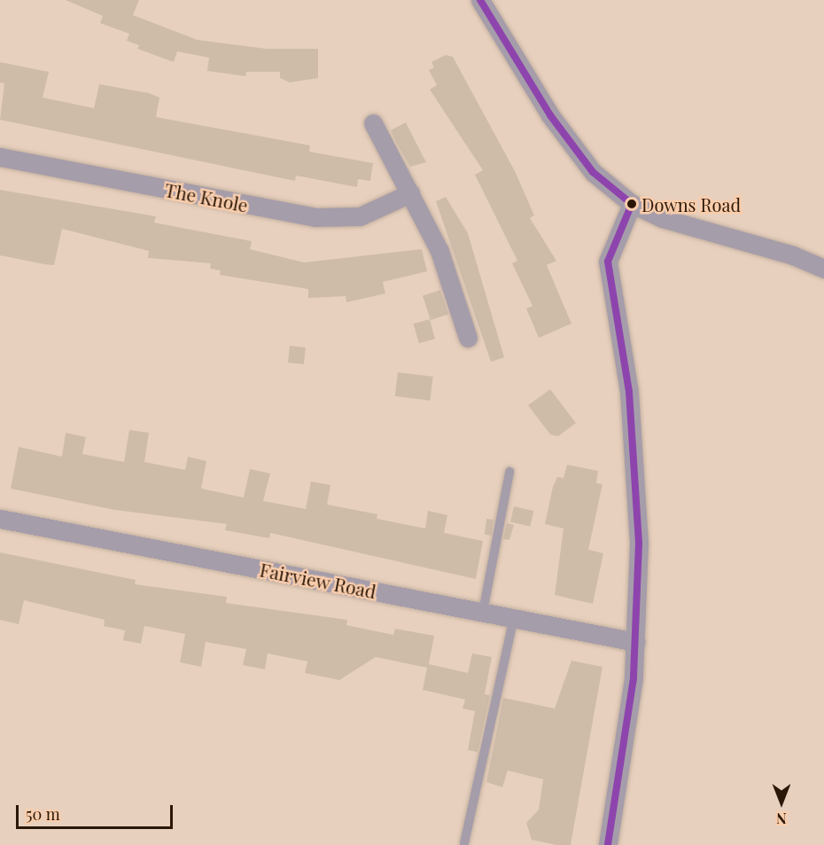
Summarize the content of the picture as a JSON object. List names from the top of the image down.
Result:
{
  "streets": {
    "street": ["The Knole", "Fairview Road"]
  },
  "places": ["Downs Road"],
  "scale_bar": "50 m",
  "north": "bottom"
}
